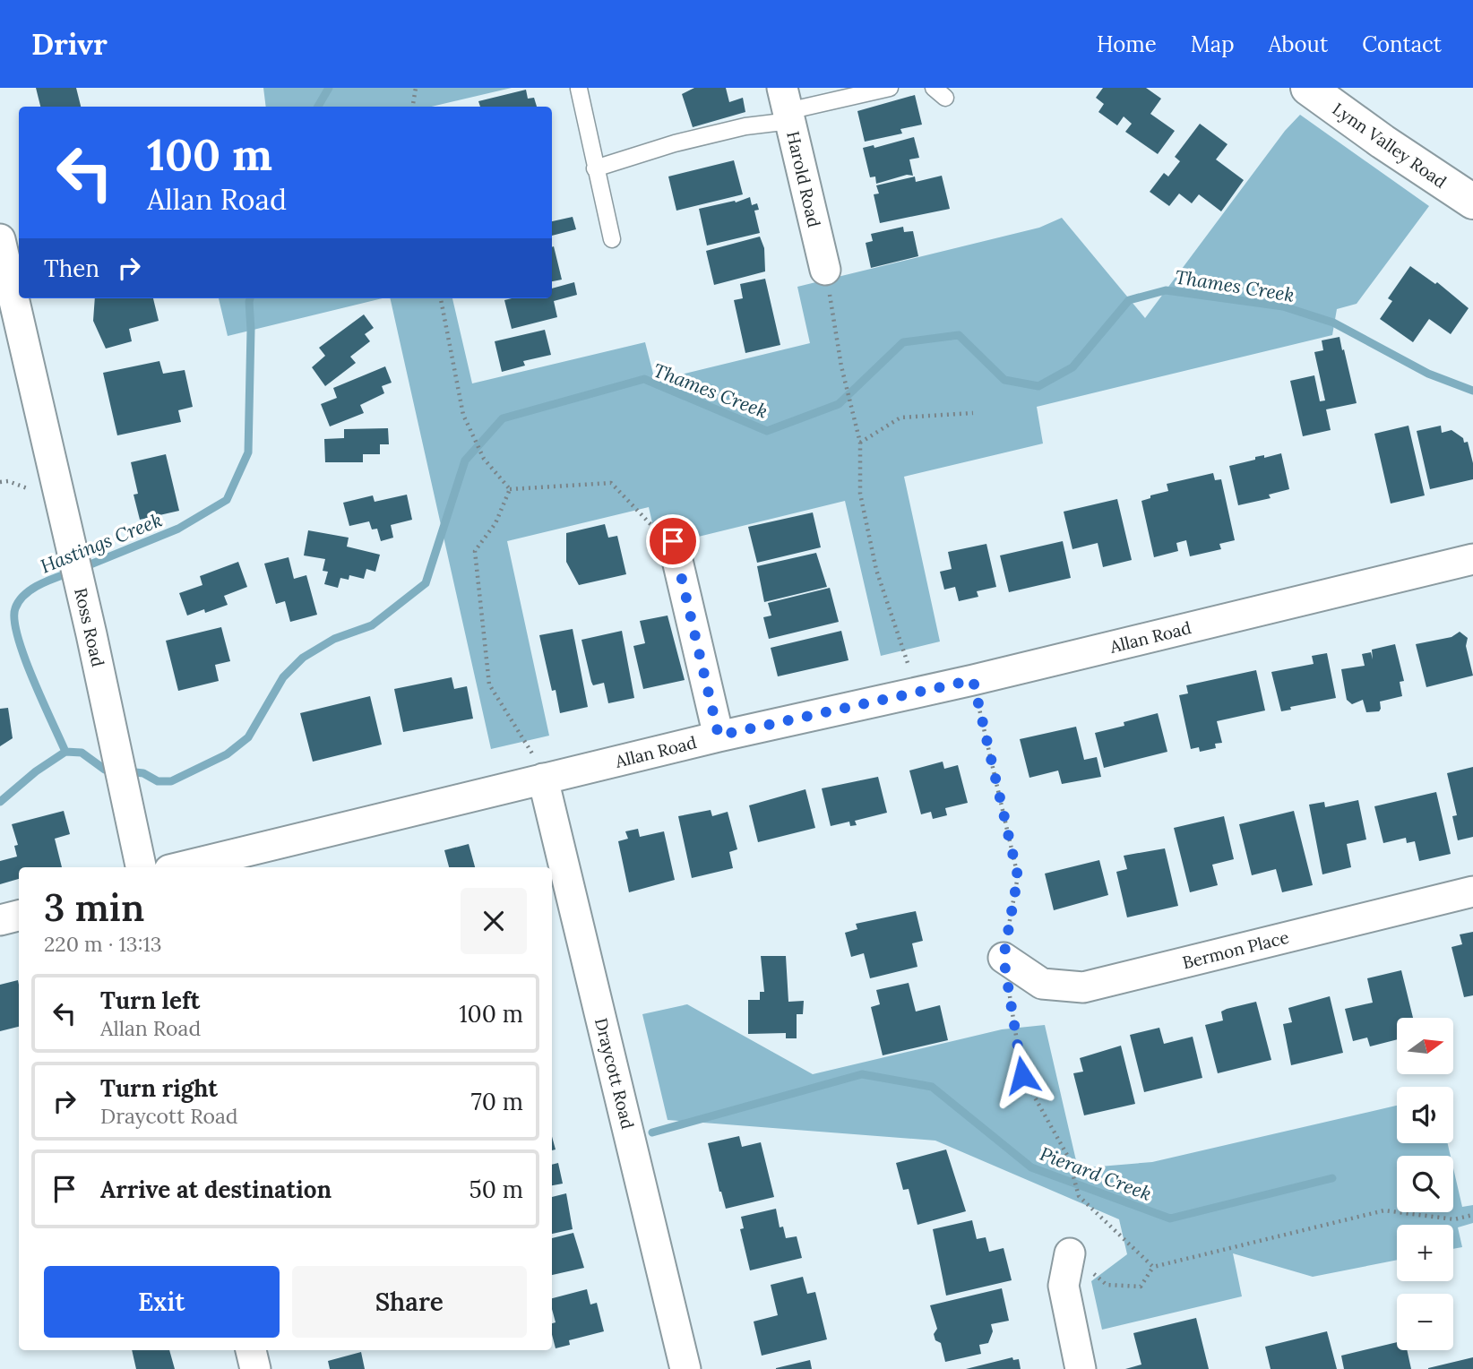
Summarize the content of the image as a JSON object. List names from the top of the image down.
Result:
{
  "streets": {
    "street": [
      "Lynn Valley Road",
      "Harold Road",
      "Ross Road",
      "Allan Road",
      "Bermon Place",
      "Draycott Road"
    ]
  },
  "crossings": [
    ["Allan Road", "Draycott Road"]
  ],
  "water": ["Thames Creek", "Hastings Creek", "Pierard Creek"],
  "north": "right",
  "page": {
    "header": "Drivr",
    "nav": [
      "Home",
      "Map",
      "About",
      "Contact"
    ],
    "turn": ["100 m", "Allan Road"],
    "then": "Then",
    "heading": ["3 min", "220 m · 13:13"],
    "list": [
      {
        "name": "Turn left",
        "note": "Allan Road",
        "value": "100 m"
      },
      {
        "name": "Turn right",
        "note": "Draycott Road",
        "value": "70 m"
      },
      {
        "name": "Arrive at destination",
        "value": "50 m"
      }
    ],
    "map_buttons": ["+", "−"],
    "buttons": ["Exit", "Share"]
  }
}
